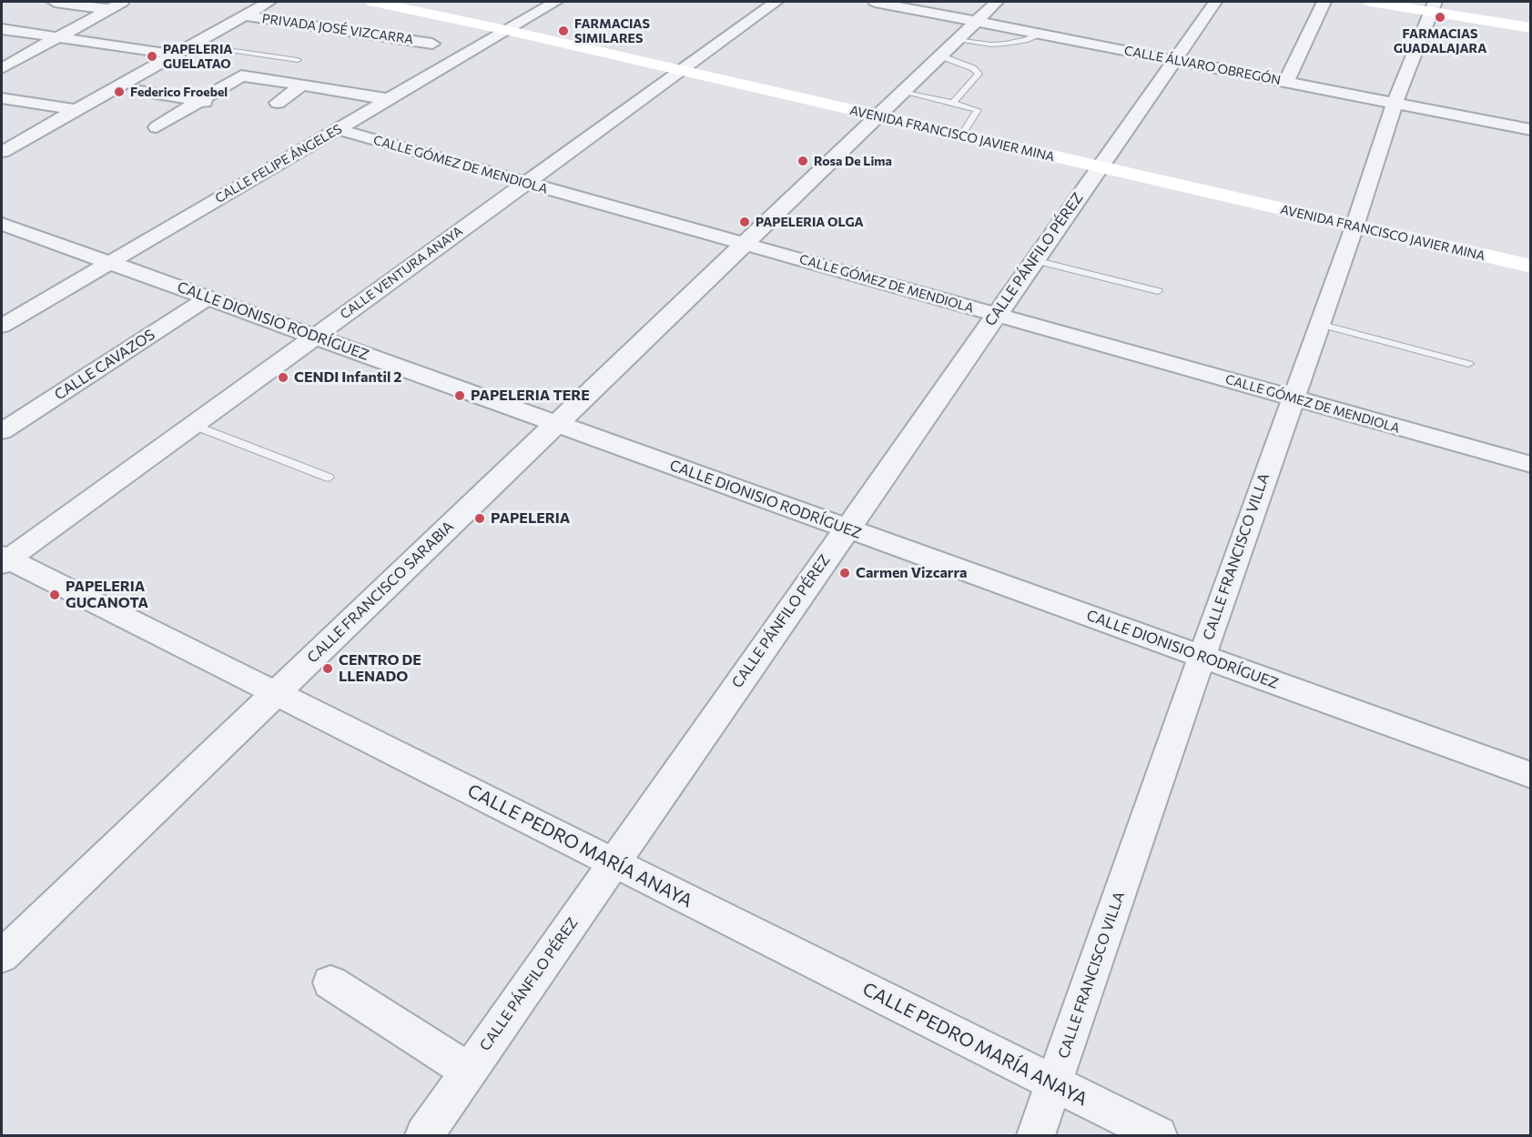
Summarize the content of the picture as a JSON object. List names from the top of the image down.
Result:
{
  "streets": {
    "main road": ["AVENIDA FRANCISCO JAVIER MINA"],
    "street": [
      "PRIVADA JOSÉ VIZCARRA",
      "CALLE ÁLVARO OBREGÓN",
      "CALLE FELIPE ÁNGELES",
      "CALLE GÓMEZ DE MENDIOLA",
      "CALLE PÁNFILO PÉREZ",
      "CALLE VENTURA ANAYA",
      "CALLE DIONISIO RODRÍGUEZ",
      "CALLE CAVAZOS",
      "CALLE FRANCISCO VILLA",
      "CALLE FRANCISCO SARABIA",
      "CALLE PEDRO MARÍA ANAYA"
    ]
  },
  "crossings": [
    ["CALLE ÁLVARO OBREGÓN", "CALLE PÁNFILO PÉREZ"],
    ["CALLE ÁLVARO OBREGÓN", "CALLE FRANCISCO VILLA"],
    ["CALLE ÁLVARO OBREGÓN", "CALLE FRANCISCO SARABIA"],
    ["AVENIDA FRANCISCO JAVIER MINA", "CALLE FELIPE ÁNGELES"],
    ["AVENIDA FRANCISCO JAVIER MINA", "CALLE PÁNFILO PÉREZ"],
    ["AVENIDA FRANCISCO JAVIER MINA", "CALLE VENTURA ANAYA"],
    ["AVENIDA FRANCISCO JAVIER MINA", "CALLE FRANCISCO VILLA"],
    ["AVENIDA FRANCISCO JAVIER MINA", "CALLE FRANCISCO SARABIA"],
    ["CALLE FELIPE ÁNGELES", "CALLE GÓMEZ DE MENDIOLA"],
    ["CALLE FELIPE ÁNGELES", "CALLE DIONISIO RODRÍGUEZ"],
    ["CALLE GÓMEZ DE MENDIOLA", "CALLE PÁNFILO PÉREZ"],
    ["CALLE GÓMEZ DE MENDIOLA", "CALLE VENTURA ANAYA"],
    ["CALLE GÓMEZ DE MENDIOLA", "CALLE FRANCISCO VILLA"],
    ["CALLE GÓMEZ DE MENDIOLA", "CALLE FRANCISCO SARABIA"],
    ["CALLE PÁNFILO PÉREZ", "CALLE DIONISIO RODRÍGUEZ"],
    ["CALLE PÁNFILO PÉREZ", "CALLE PEDRO MARÍA ANAYA"],
    ["CALLE VENTURA ANAYA", "CALLE DIONISIO RODRÍGUEZ"],
    ["CALLE VENTURA ANAYA", "CALLE PEDRO MARÍA ANAYA"],
    ["CALLE DIONISIO RODRÍGUEZ", "CALLE CAVAZOS"],
    ["CALLE DIONISIO RODRÍGUEZ", "CALLE FRANCISCO VILLA"],
    ["CALLE DIONISIO RODRÍGUEZ", "CALLE FRANCISCO SARABIA"],
    ["CALLE FRANCISCO VILLA", "CALLE PEDRO MARÍA ANAYA"],
    ["CALLE FRANCISCO SARABIA", "CALLE PEDRO MARÍA ANAYA"]
  ],
  "places": [
    "FARMACIAS GUADALAJARA",
    "FARMACIAS SIMILARES",
    "PAPELERIA GUELATAO",
    "Federico Froebel",
    "Rosa De Lima",
    "PAPELERIA OLGA",
    "CENDI Infantil 2",
    "PAPELERIA TERE",
    "PAPELERIA",
    "Carmen Vizcarra",
    "PAPELERIA GUCANOTA",
    "CENTRO DE LLENADO"
  ]
}
